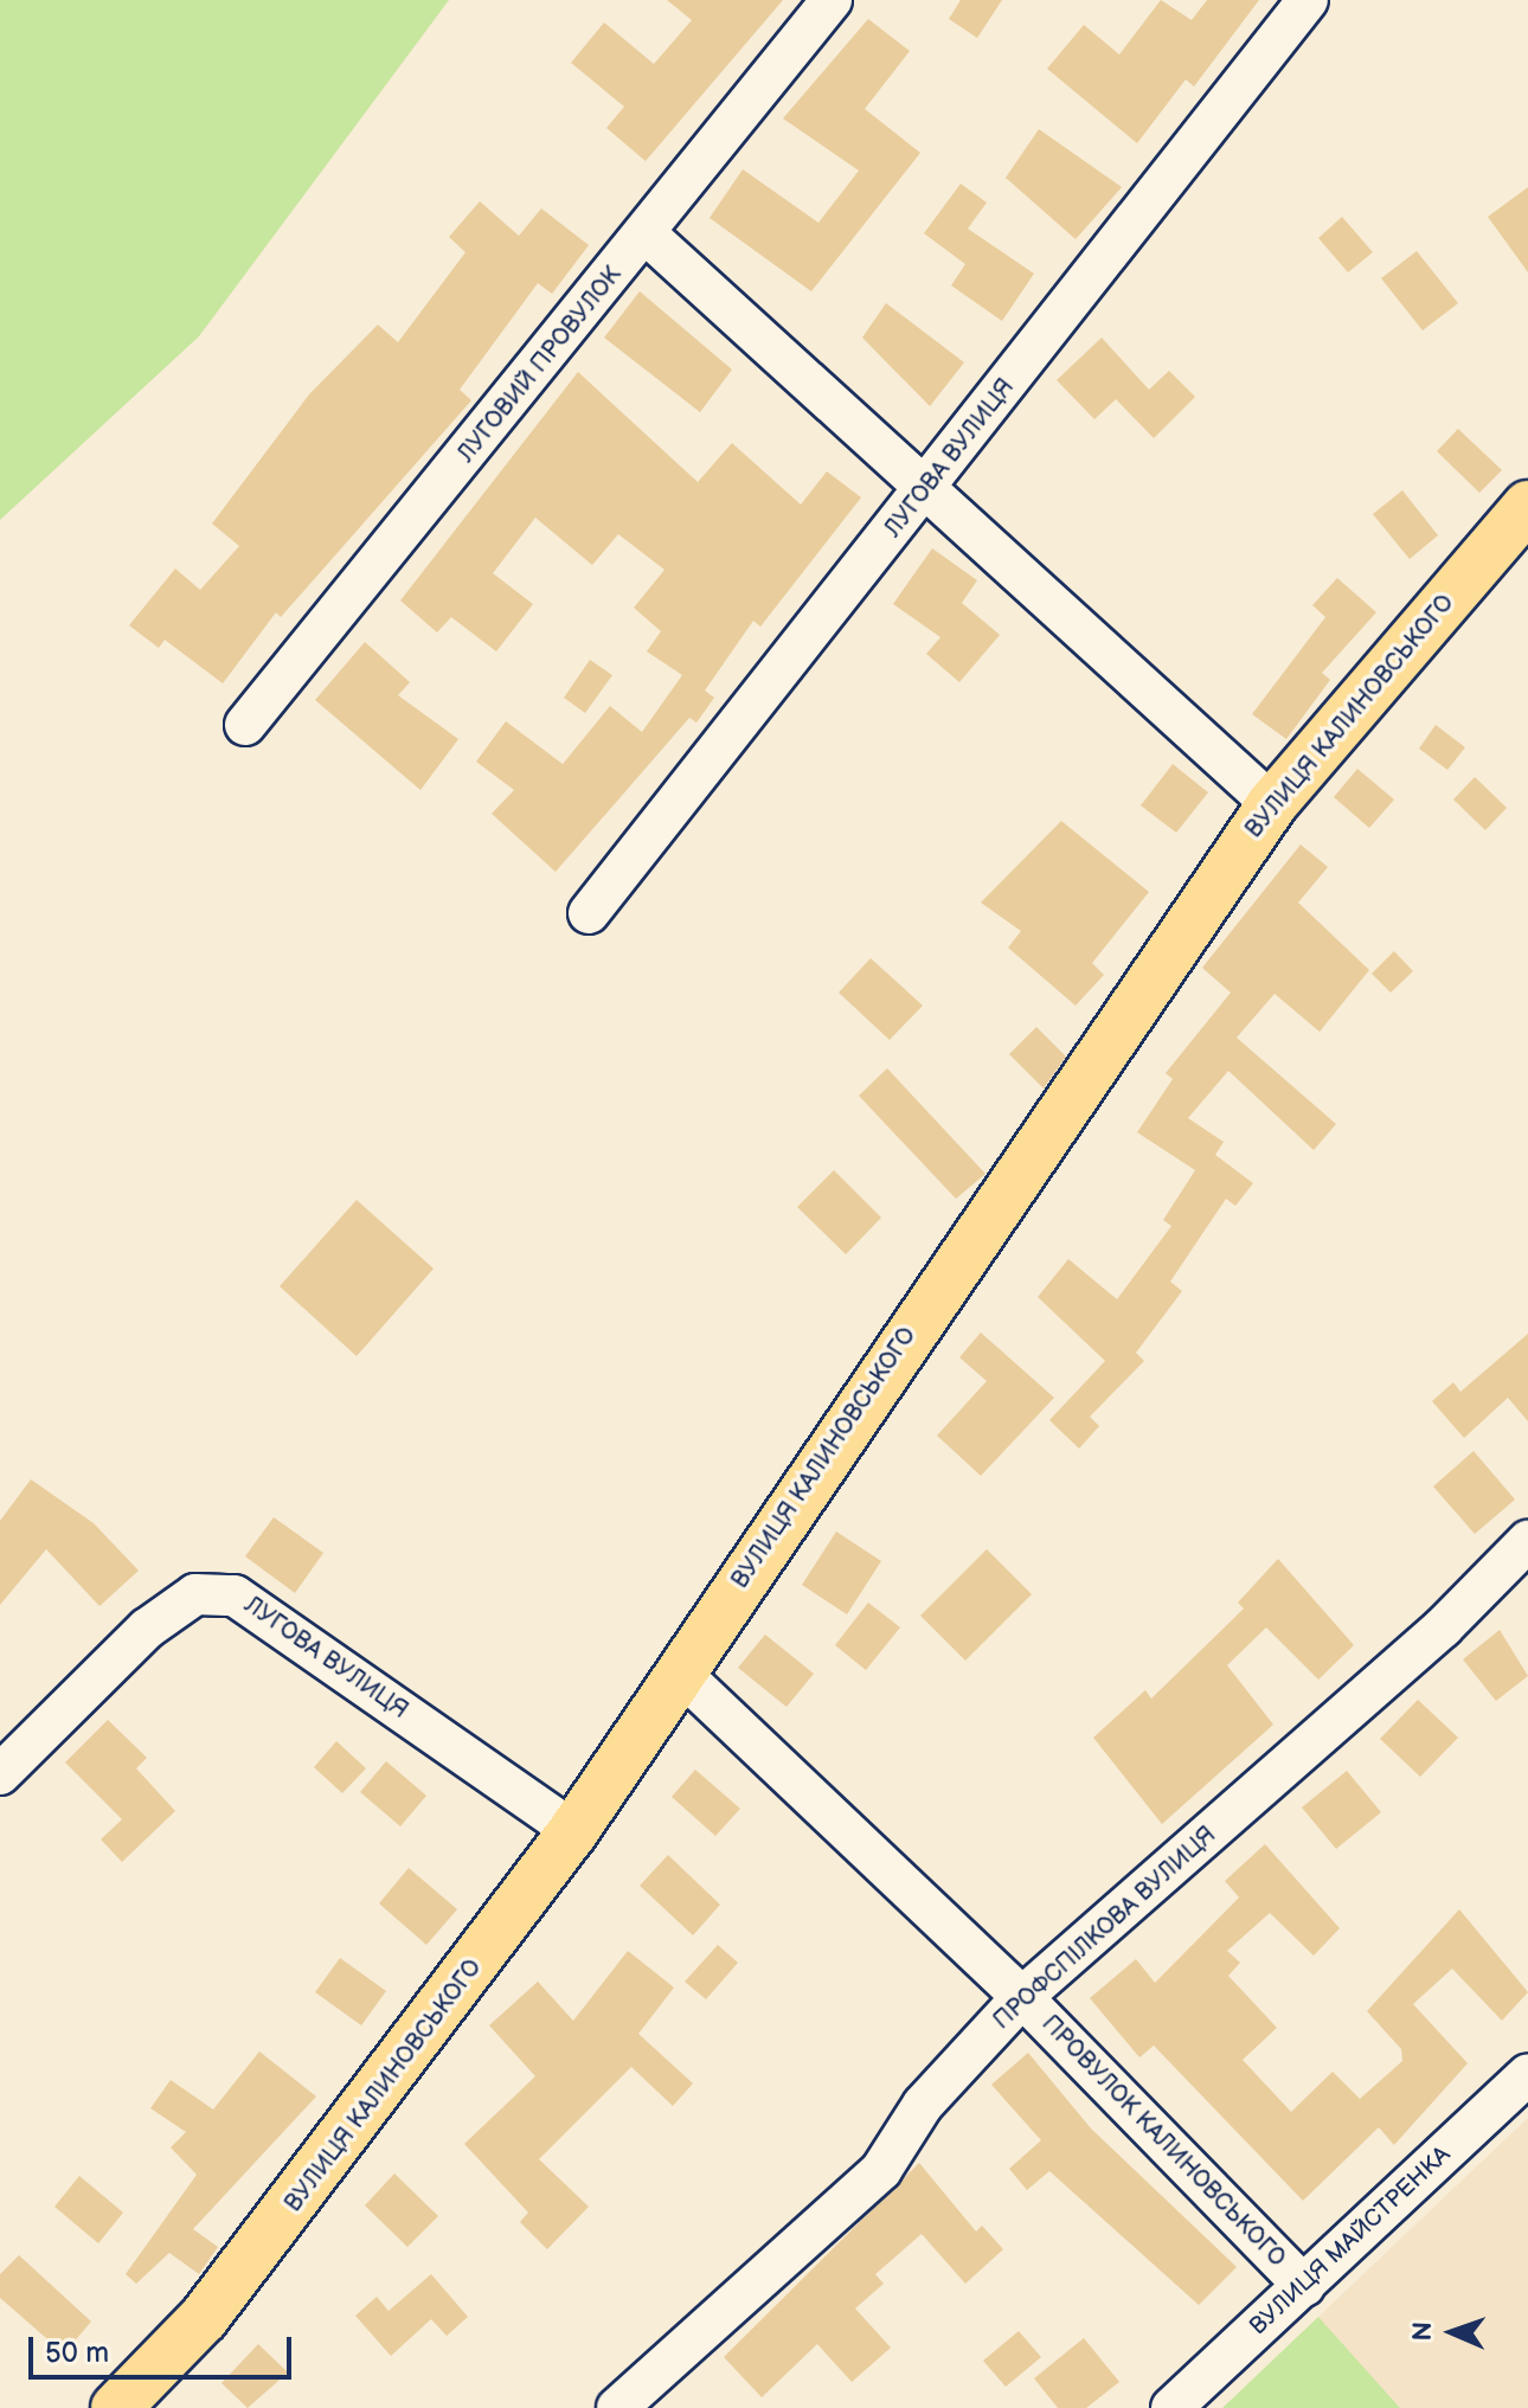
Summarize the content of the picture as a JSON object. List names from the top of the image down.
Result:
{
  "streets": {
    "main road": ["ВУЛИЦЯ КАЛИНОВСЬКОГО"],
    "street": [
      "ЛУГОВИЙ ПРОВУЛОК",
      "ЛУГОВА ВУЛИЦЯ",
      "ПРОФСПІЛКОВА ВУЛИЦЯ",
      "ПРОВУЛОК КАЛИНОВСЬКОГО",
      "ВУЛИЦЯ МАЙСТРЕНКА"
    ]
  },
  "crossings": [
    ["ЛУГОВА ВУЛИЦЯ", "ВУЛИЦЯ КАЛИНОВСЬКОГО"],
    ["ВУЛИЦЯ КАЛИНОВСЬКОГО", "ПРОВУЛОК КАЛИНОВСЬКОГО"],
    ["ПРОФСПІЛКОВА ВУЛИЦЯ", "ПРОВУЛОК КАЛИНОВСЬКОГО"],
    ["ПРОВУЛОК КАЛИНОВСЬКОГО", "ВУЛИЦЯ МАЙСТРЕНКА"]
  ],
  "scale_bar": "50 m",
  "north": "left"
}
